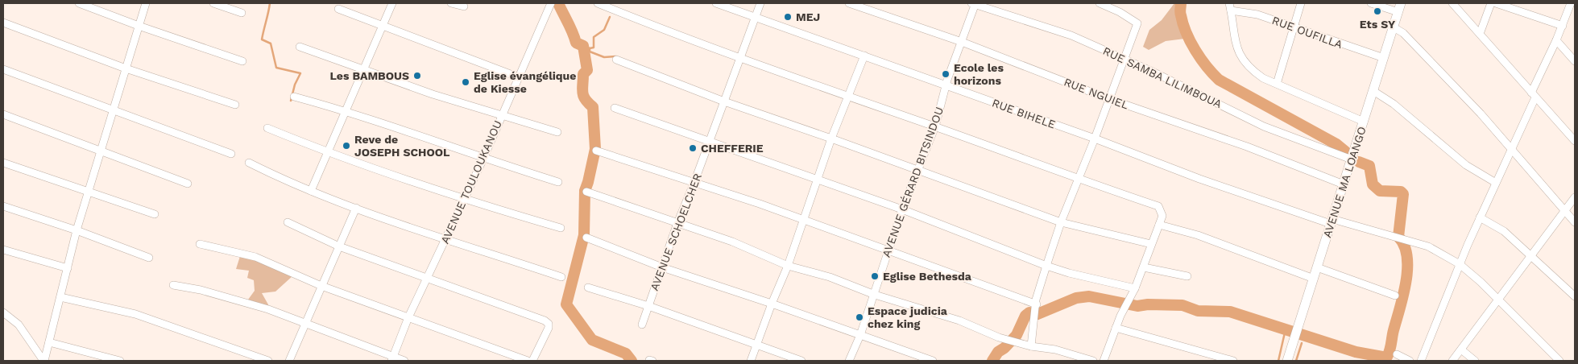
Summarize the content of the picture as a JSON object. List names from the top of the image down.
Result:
{
  "streets": {
    "main road": ["AVENUE MA LOANGO"],
    "street": [
      "RUE OUFILLA",
      "RUE SAMBA LILIMBOUA",
      "RUE NGUIEL",
      "RUE BIHELE",
      "AVENUE TOULOUKANOU",
      "AVENUE GÉRARD BITSINDOU",
      "AVENUE SCHOELCHER"
    ]
  },
  "crossings": [
    ["RUE OUFILLA", "AVENUE MA LOANGO"],
    ["RUE SAMBA LILIMBOUA", "AVENUE GÉRARD BITSINDOU"],
    ["RUE SAMBA LILIMBOUA", "AVENUE MA LOANGO"],
    ["RUE NGUIEL", "AVENUE GÉRARD BITSINDOU"],
    ["RUE NGUIEL", "AVENUE MA LOANGO"],
    ["RUE BIHELE", "AVENUE GÉRARD BITSINDOU"],
    ["RUE BIHELE", "AVENUE MA LOANGO"],
    ["RUE BIHELE", "AVENUE SCHOELCHER"]
  ],
  "places": [
    "Ets SY",
    "MEJ",
    "Ecole les horizons",
    "Les BAMBOUS",
    "Eglise évangélique de Kiesse",
    "Reve de JOSEPH SCHOOL",
    "CHEFFERIE",
    "Eglise Bethesda",
    "Espace judicia chez king"
  ]
}
